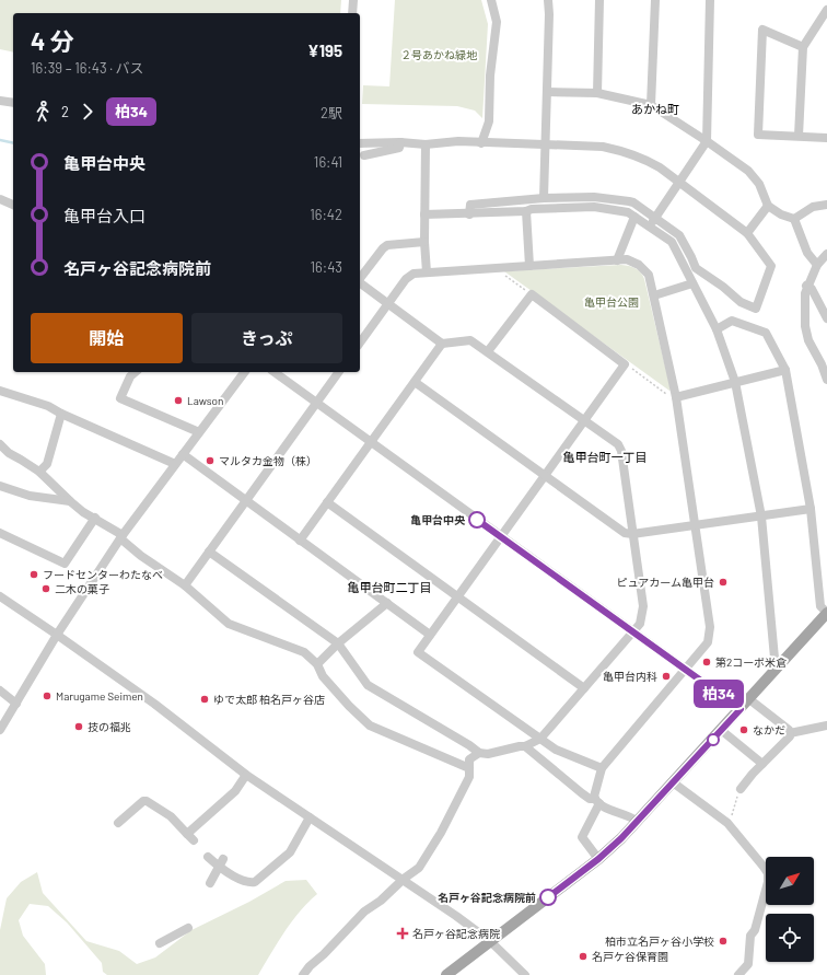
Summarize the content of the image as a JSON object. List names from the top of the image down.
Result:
{
  "districts": ["あかね町", "亀甲台町一丁目", "亀甲台町二丁目"],
  "parks": ["２号あかね緑地", "亀甲台公園"],
  "places": {
    "other": [
      "Lawson",
      "マルタカ金物（株）",
      "亀甲台中央",
      "フードセンターわたなべ",
      "ピュアカーム亀甲台",
      "二木の菓子",
      "第2コーポ米倉",
      "亀甲台内科",
      "Marugame Seimen",
      "ゆで太郎 柏名戸ヶ谷店",
      "技の福兆",
      "なかだ",
      "名戸ヶ谷記念病院前",
      "柏市立名戸ヶ谷小学校",
      "名戸ケ谷保育園"
    ],
    "health": ["名戸ヶ谷記念病院"]
  },
  "lines": ["bus line 柏34"],
  "north": "top right",
  "page": {
    "on_map": "柏34",
    "heading": ["4 分", "16:39 – 16:43 · バス", "¥195"],
    "legs": ["2", "柏34", "2駅"],
    "list": [
      {
        "name": "亀甲台中央",
        "value": "16:41"
      },
      {
        "name": "亀甲台入口",
        "value": "16:42"
      },
      {
        "name": "名戸ヶ谷記念病院前",
        "value": "16:43"
      }
    ],
    "buttons": ["開始", "きっぷ"]
  }
}
